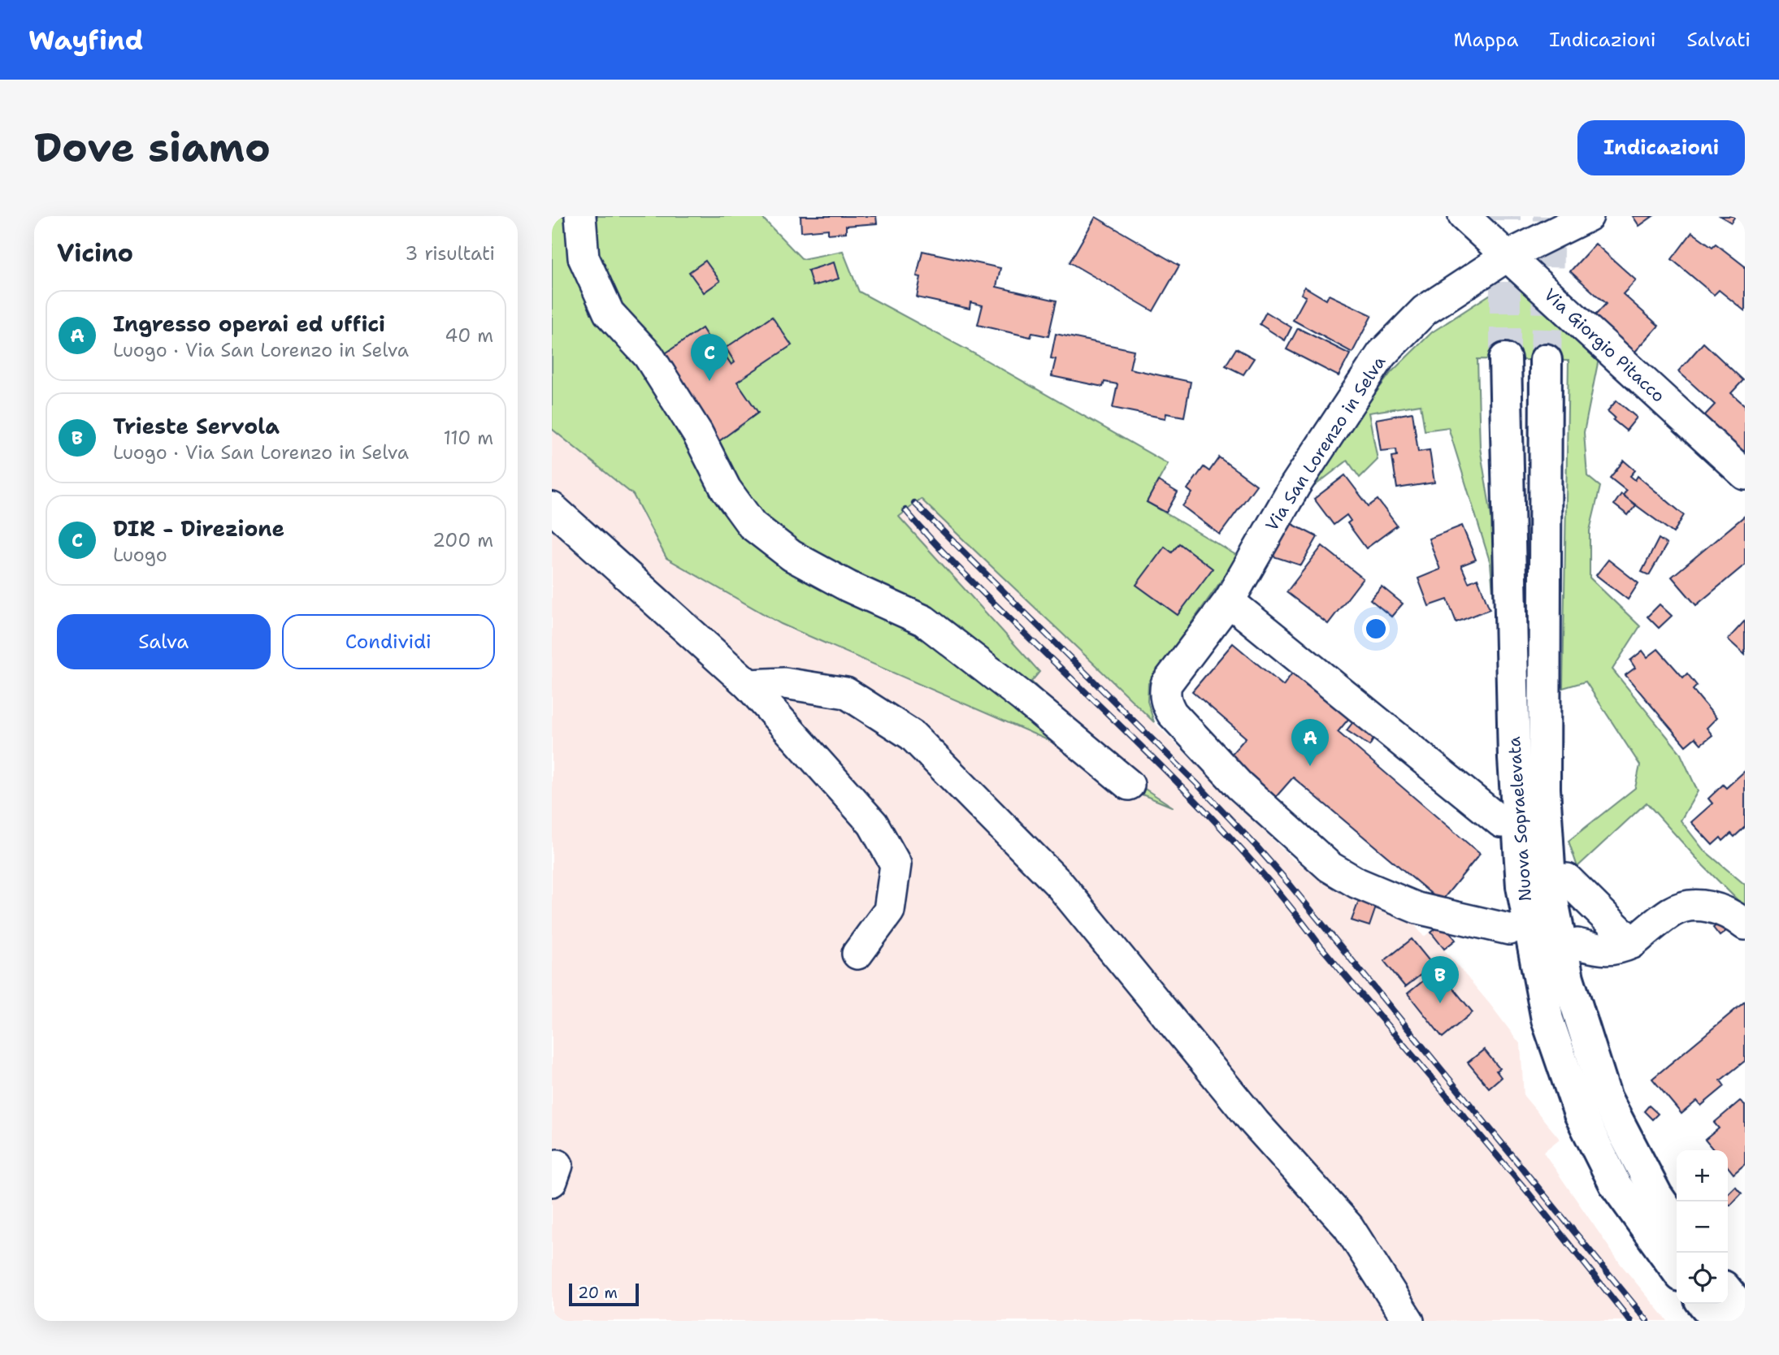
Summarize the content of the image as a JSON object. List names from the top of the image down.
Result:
{
  "streets": {
    "highway": ["Nuova Sopraelevata"],
    "street": ["Via Giorgio Pitacco", "Via San Lorenzo in Selva"]
  },
  "crossings": [
    ["Via Giorgio Pitacco", "Via San Lorenzo in Selva"]
  ],
  "scale_bar": "20 m",
  "page": {
    "header": "Wayfind",
    "nav": ["Mappa", "Indicazioni", "Salvati"],
    "buttons": [
      "Indicazioni",
      ["Salva", "Condividi"]
    ],
    "title": "Dove siamo",
    "heading": ["Vicino", "3 risultati"],
    "list": [
      {
        "mark": "A",
        "name": "Ingresso operai ed uffici",
        "note": "Luogo · Via San Lorenzo in Selva",
        "value": "40 m"
      },
      {
        "mark": "B",
        "name": "Trieste Servola",
        "note": "Luogo · Via San Lorenzo in Selva",
        "value": "110 m"
      },
      {
        "mark": "C",
        "name": "DIR - Direzione",
        "note": "Luogo",
        "value": "200 m"
      }
    ],
    "pins": ["C", "A", "B"],
    "map_buttons": ["+", "−"],
    "scale": "20 m"
  }
}
